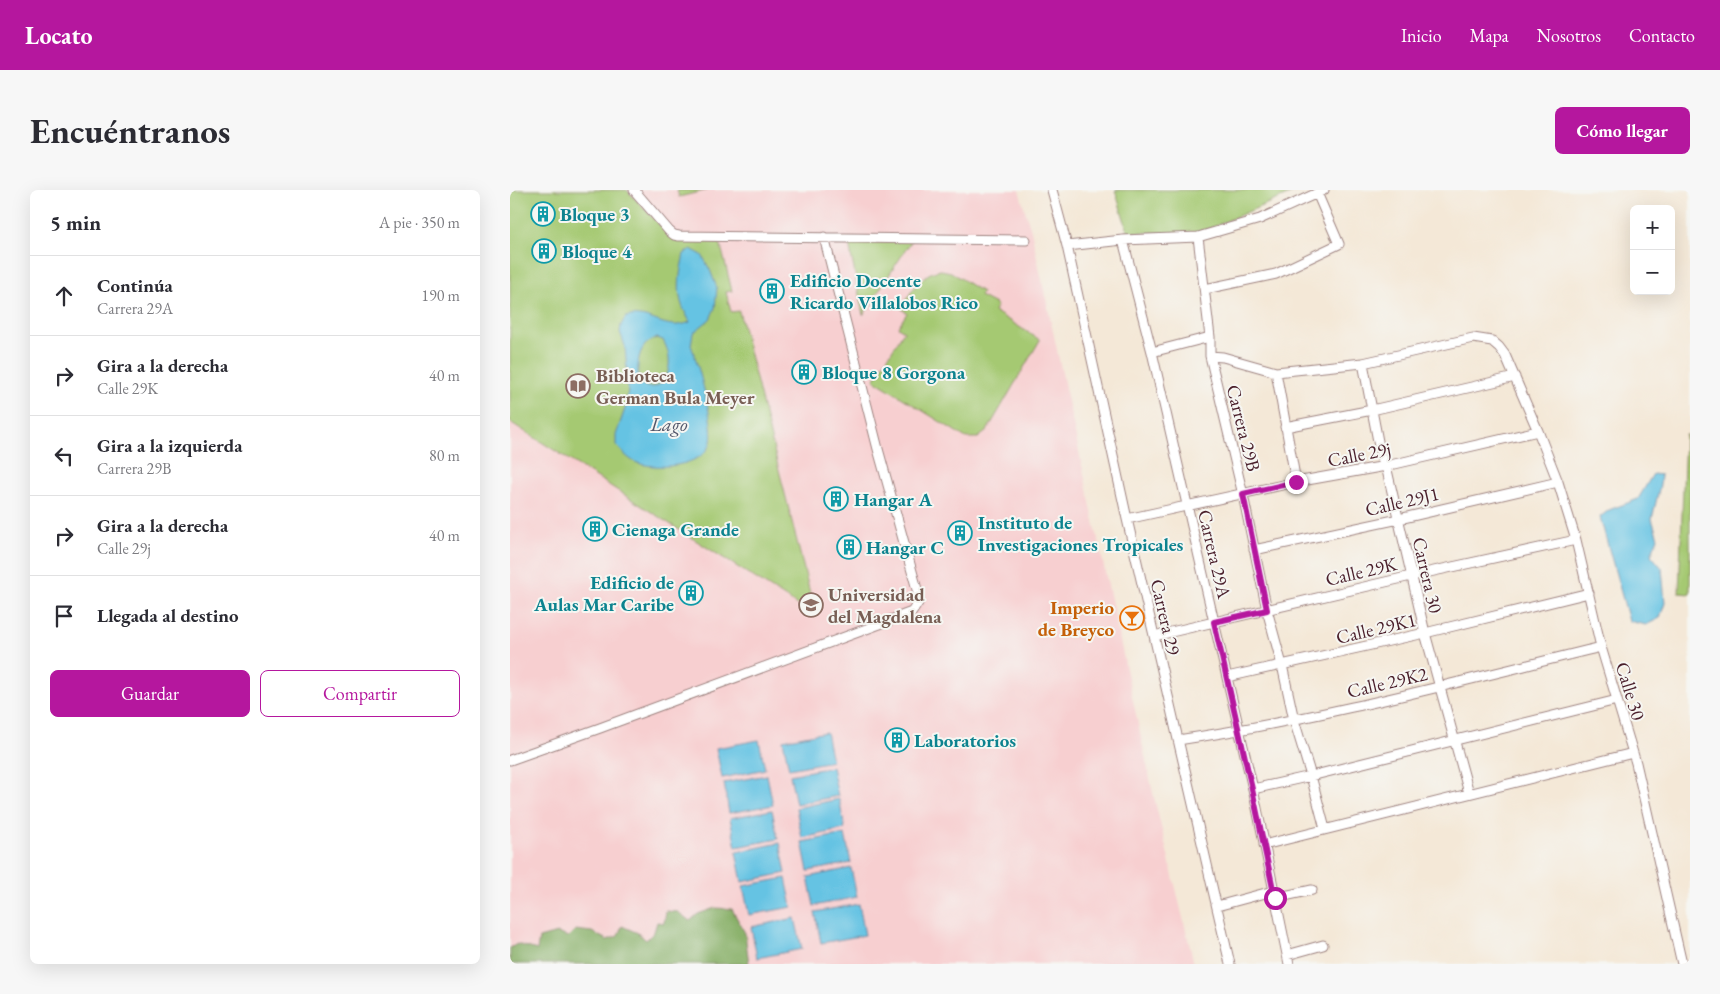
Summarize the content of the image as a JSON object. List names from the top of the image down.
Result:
{
  "streets": {
    "street": [
      "Carrera 29B",
      "Calle 29j",
      "Calle 29J1",
      "Carrera 29A",
      "Calle 29K",
      "Carrera 30",
      "Carrera 29",
      "Calle 29K1",
      "Calle 29K2",
      "Calle 30"
    ]
  },
  "crossings": [
    ["Carrera 29B", "Calle 29j"],
    ["Carrera 29B", "Calle 29J1"],
    ["Carrera 29B", "Calle 29K"],
    ["Carrera 29B", "Calle 29K1"],
    ["Carrera 29B", "Calle 29K2"],
    ["Calle 29j", "Carrera 29A"],
    ["Calle 29j", "Carrera 30"],
    ["Calle 29j", "Carrera 29"],
    ["Calle 29j", "Calle 30"],
    ["Calle 29J1", "Carrera 30"],
    ["Calle 29J1", "Calle 30"],
    ["Carrera 29A", "Calle 29K"],
    ["Carrera 29A", "Calle 29K1"],
    ["Carrera 29A", "Calle 29K2"],
    ["Calle 29K", "Carrera 30"],
    ["Calle 29K", "Carrera 29"],
    ["Calle 29K", "Calle 30"],
    ["Carrera 30", "Calle 29K1"],
    ["Carrera 30", "Calle 29K2"],
    ["Carrera 30", "Calle 30"],
    ["Carrera 29", "Calle 29K2"],
    ["Calle 29K1", "Calle 30"],
    ["Calle 29K2", "Calle 30"]
  ],
  "water": ["Lago"],
  "places": {
    "building": [
      "Bloque 3",
      "Bloque 4",
      "Edificio Docente Ricardo Villalobos Rico",
      "Bloque 8 Gorgona",
      "Hangar A",
      "Cienaga Grande",
      "Instituto de Investigaciones Tropicales",
      "Hangar C",
      "Edificio de Aulas Mar Caribe",
      "Laboratorios"
    ],
    "library": ["Biblioteca German Bula Meyer"],
    "school or university": ["Universidad del Magdalena"],
    "bar": ["Imperio de Breyco"]
  },
  "page": {
    "header": "Locato",
    "nav": [
      "Inicio",
      "Mapa",
      "Nosotros",
      "Contacto"
    ],
    "buttons": [
      "Cómo llegar",
      ["Guardar", "Compartir"]
    ],
    "title": "Encuéntranos",
    "heading": ["5 min", "A pie · 350 m"],
    "map_buttons": ["+", "−"],
    "list": [
      ["Continúa", "Carrera 29A", "190 m"],
      ["Gira a la derecha", "Calle 29K", "40 m"],
      ["Gira a la izquierda", "Carrera 29B", "80 m"],
      ["Gira a la derecha", "Calle 29j", "40 m"],
      "Llegada al destino"
    ]
  }
}
